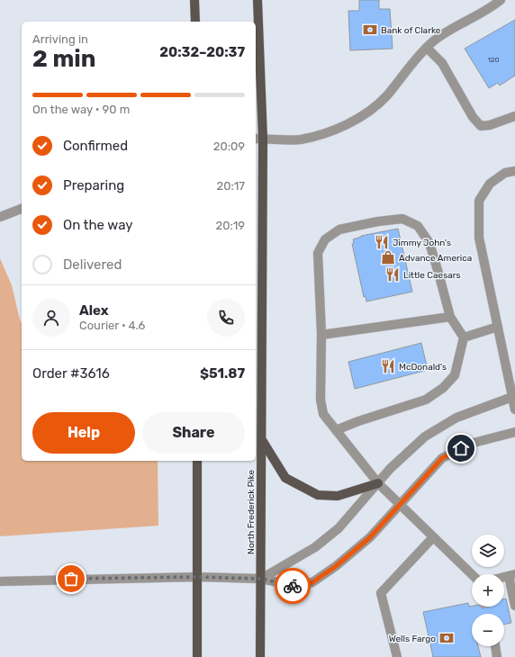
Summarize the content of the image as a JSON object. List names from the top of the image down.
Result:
{
  "streets": {
    "main road": ["North Frederick Pike"]
  },
  "places": {
    "bank": ["Bank of Clarke", "Wells Fargo"],
    "restaurant": ["Jimmy John's", "Little Caesars", "McDonald's"],
    "shop": ["Advance America"]
  },
  "house_numbers": ["120"],
  "page": {
    "heading": ["2 min", "Arriving in", "20:32–20:37"],
    "panel": [
      "Alex",
      "Courier · 4.6",
      "Order #3616",
      "$51.87"
    ],
    "bar": "On the way · 90 m",
    "list": [
      ["Confirmed", "20:09"],
      ["Preparing", "20:17"],
      ["On the way", "20:19"],
      "Delivered"
    ],
    "buttons": ["Help", "Share"],
    "map_buttons": ["+", "−"]
  }
}
